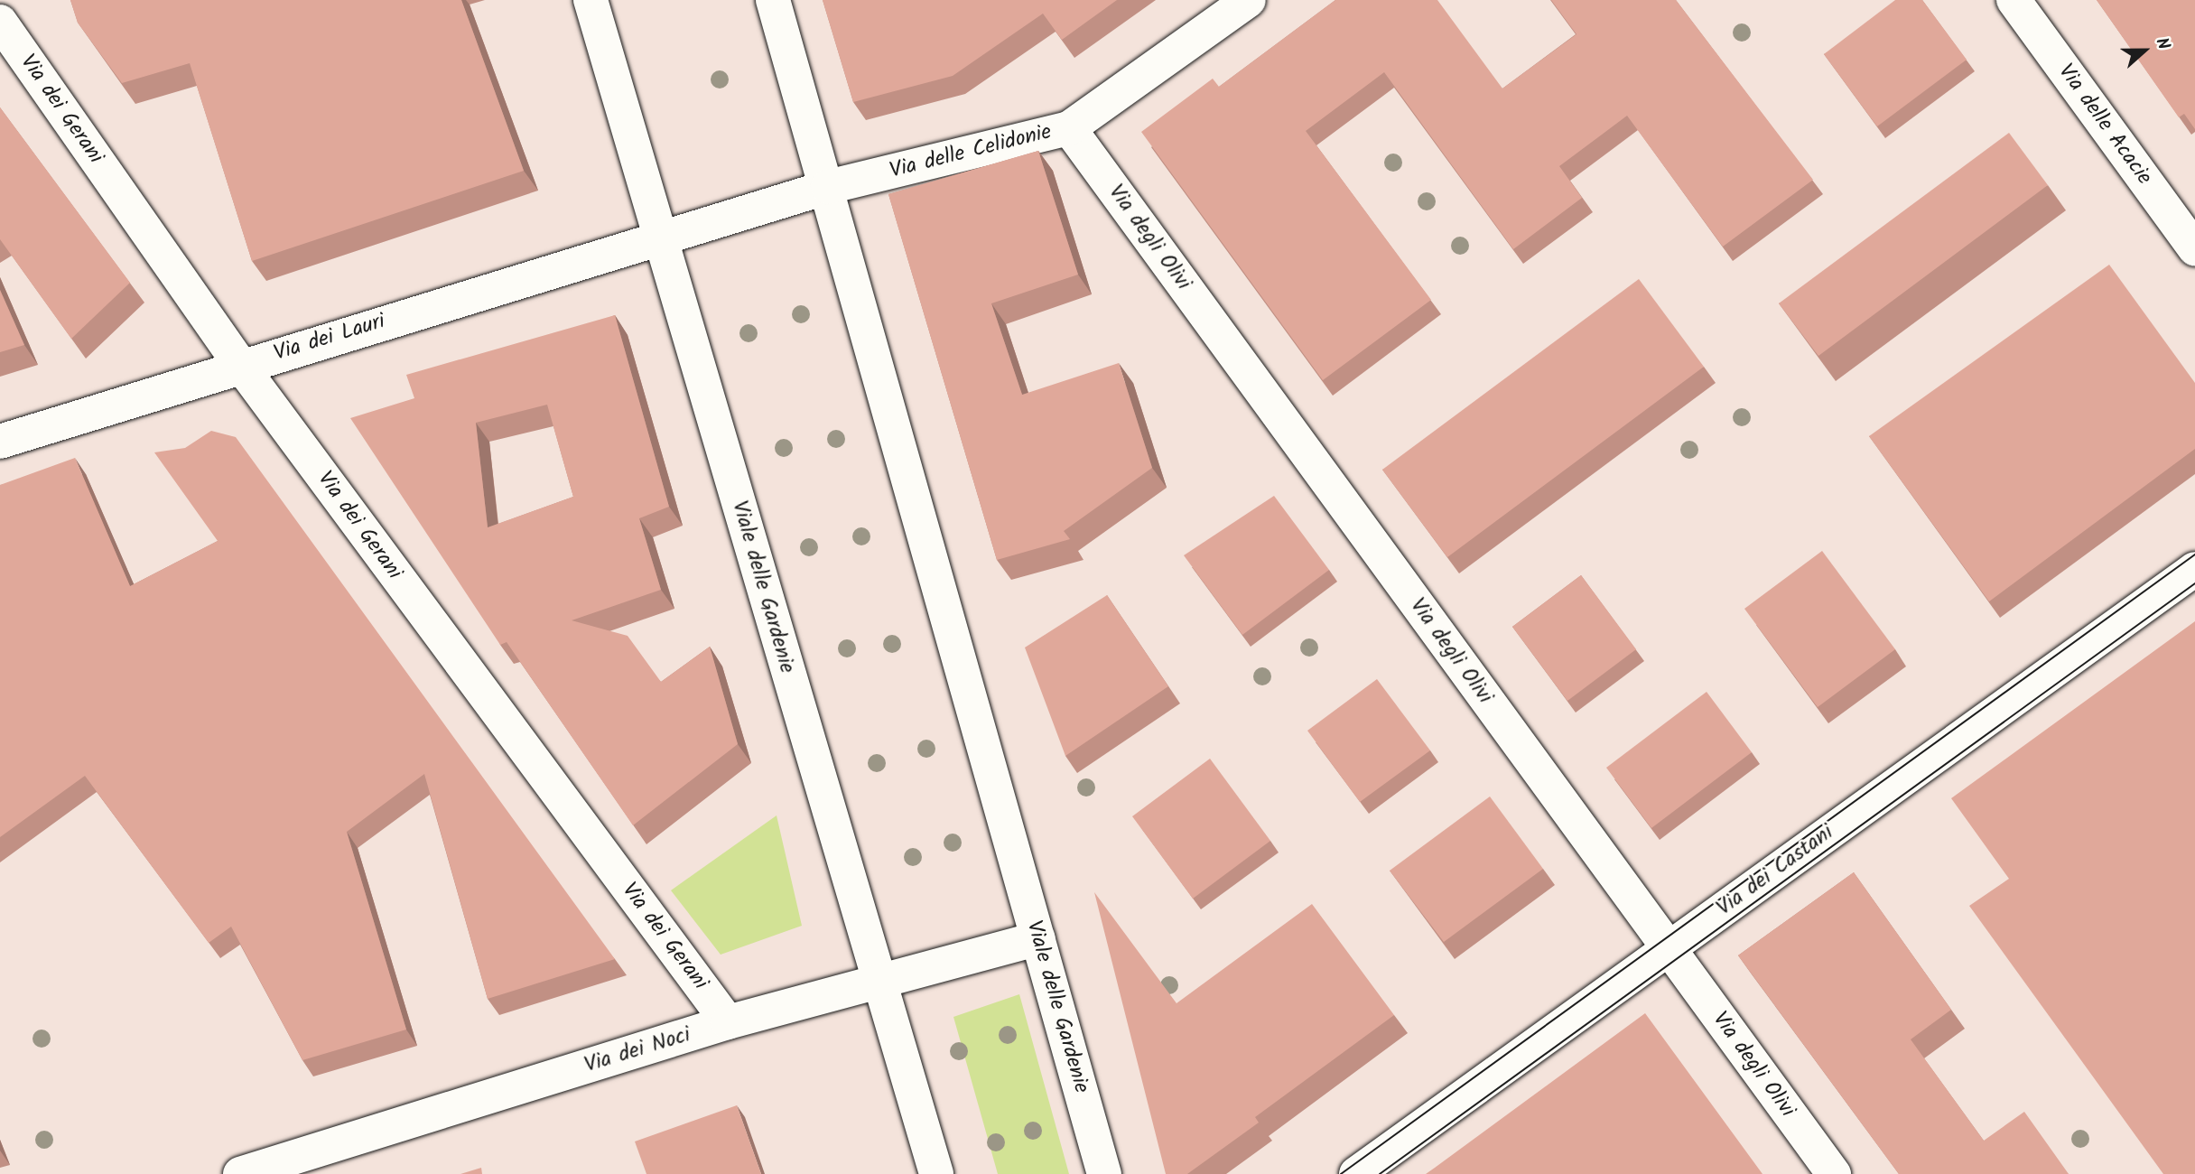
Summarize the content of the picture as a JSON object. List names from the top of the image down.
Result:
{
  "streets": {
    "street": [
      "Via dei Gerani",
      "Via delle Acacie",
      "Via delle Celidonie",
      "Via degli Olivi",
      "Via dei Lauri",
      "Viale delle Gardenie",
      "Via dei Castani",
      "Via dei Noci"
    ]
  },
  "crossings": [
    ["Via dei Gerani", "Via dei Lauri"],
    ["Via dei Gerani", "Via dei Noci"],
    ["Via delle Celidonie", "Via degli Olivi"],
    ["Via delle Celidonie", "Via dei Lauri"],
    ["Via delle Celidonie", "Viale delle Gardenie"],
    ["Via degli Olivi", "Via dei Castani"],
    ["Via dei Lauri", "Viale delle Gardenie"],
    ["Viale delle Gardenie", "Via dei Noci"]
  ],
  "north": "right"
}
